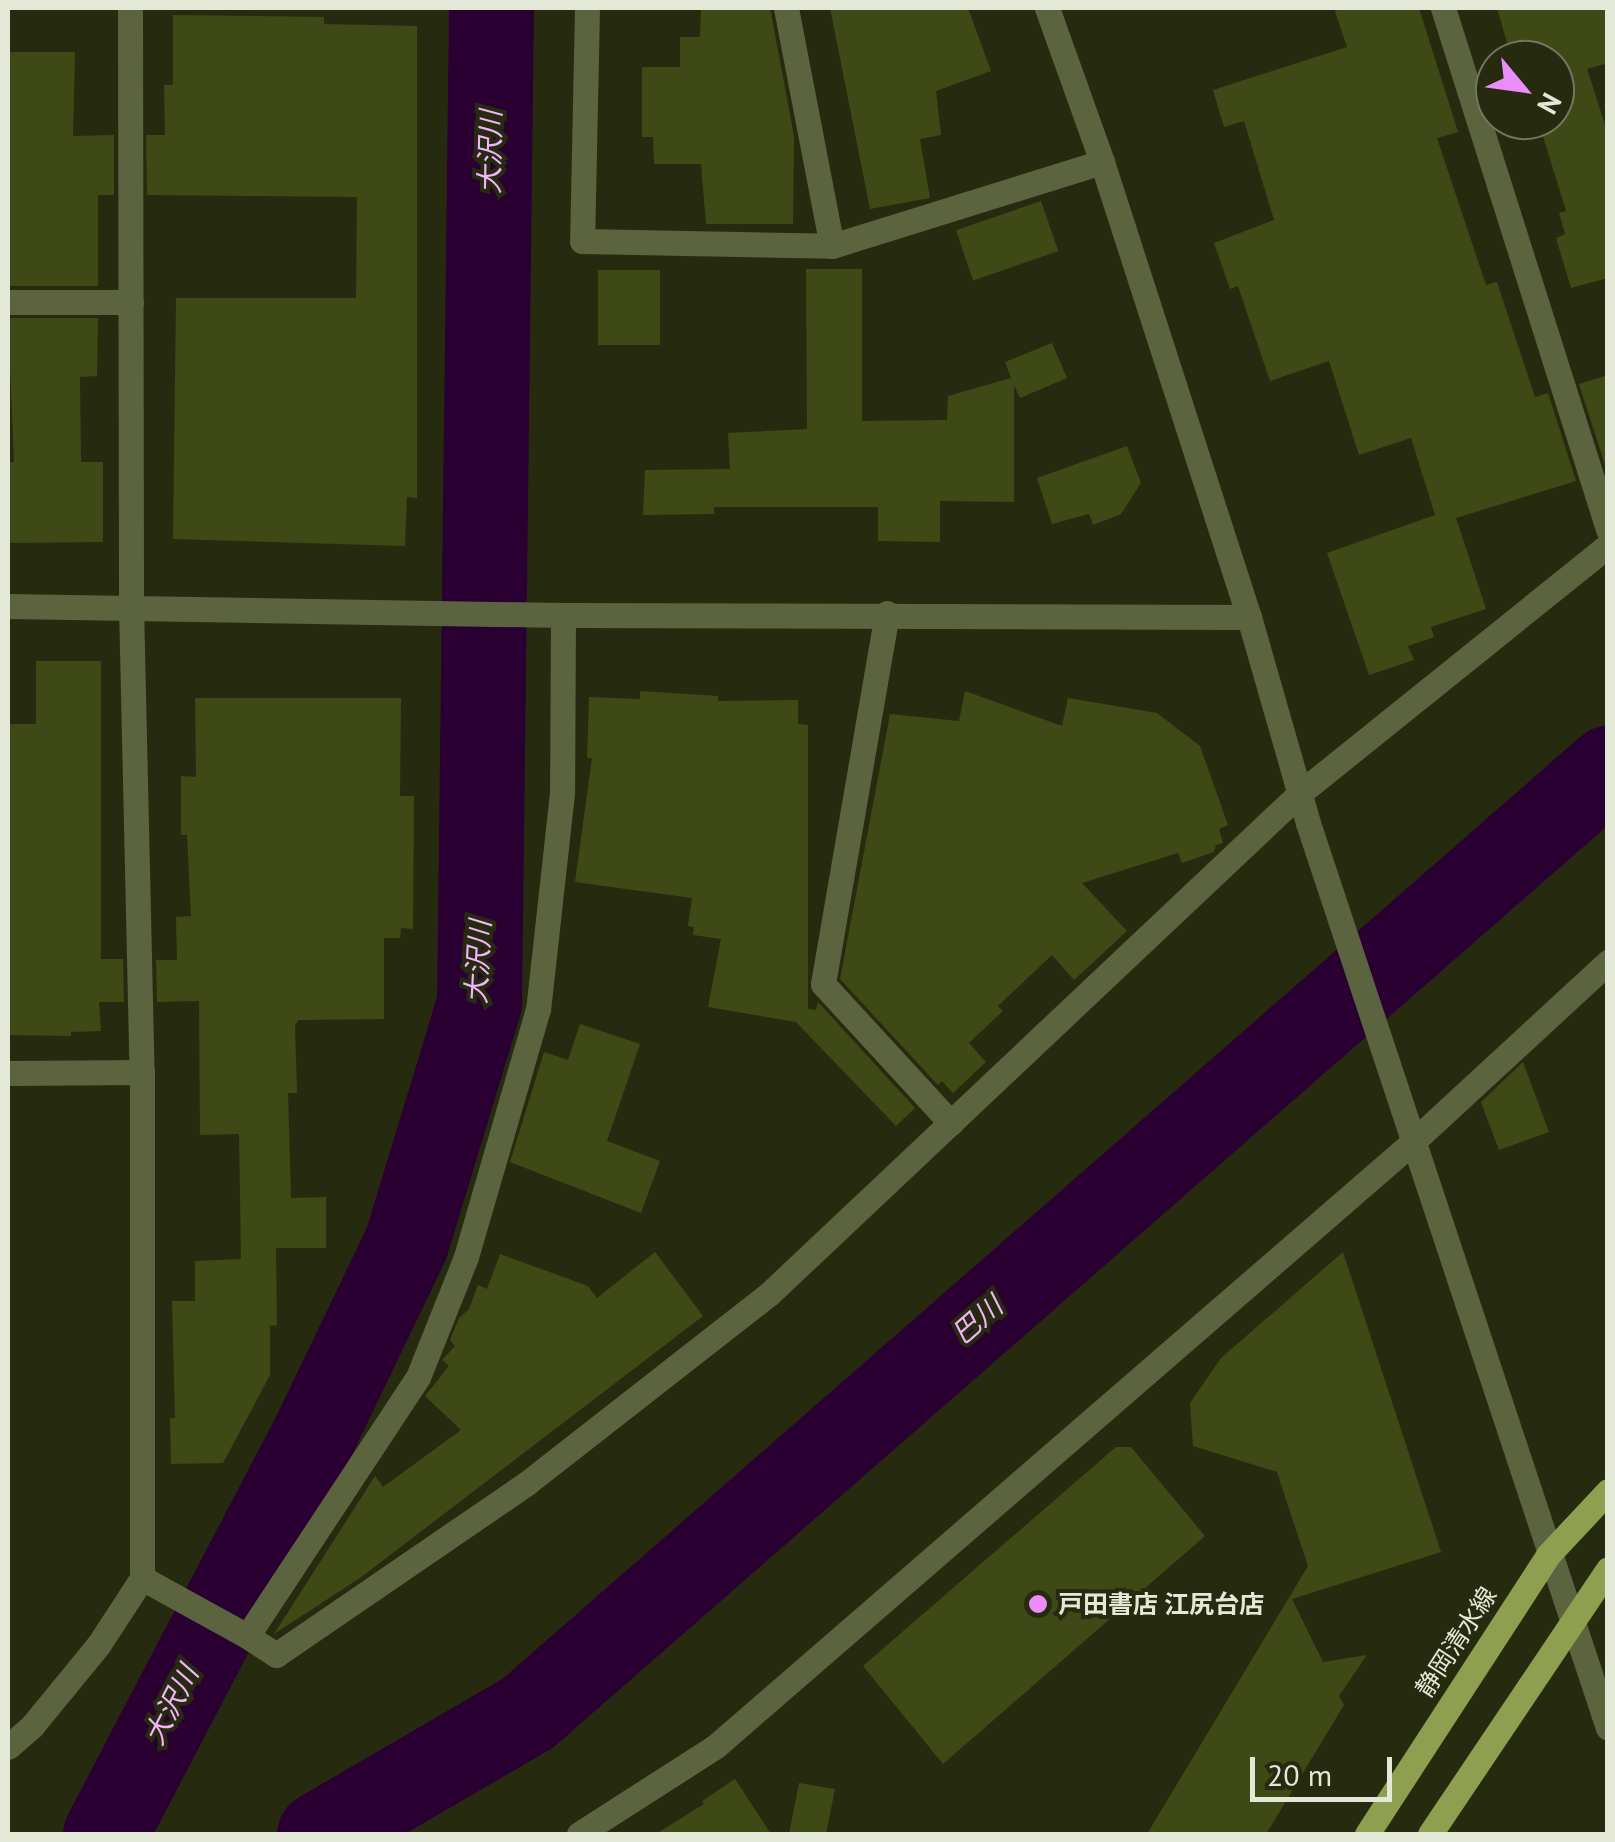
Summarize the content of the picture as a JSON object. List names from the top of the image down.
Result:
{
  "streets": {
    "main road": ["静岡清水線"]
  },
  "water": ["大沢川", "巴川"],
  "places": ["戸田書店 江尻台店"],
  "scale_bar": "20 m",
  "north": "bottom right"
}
